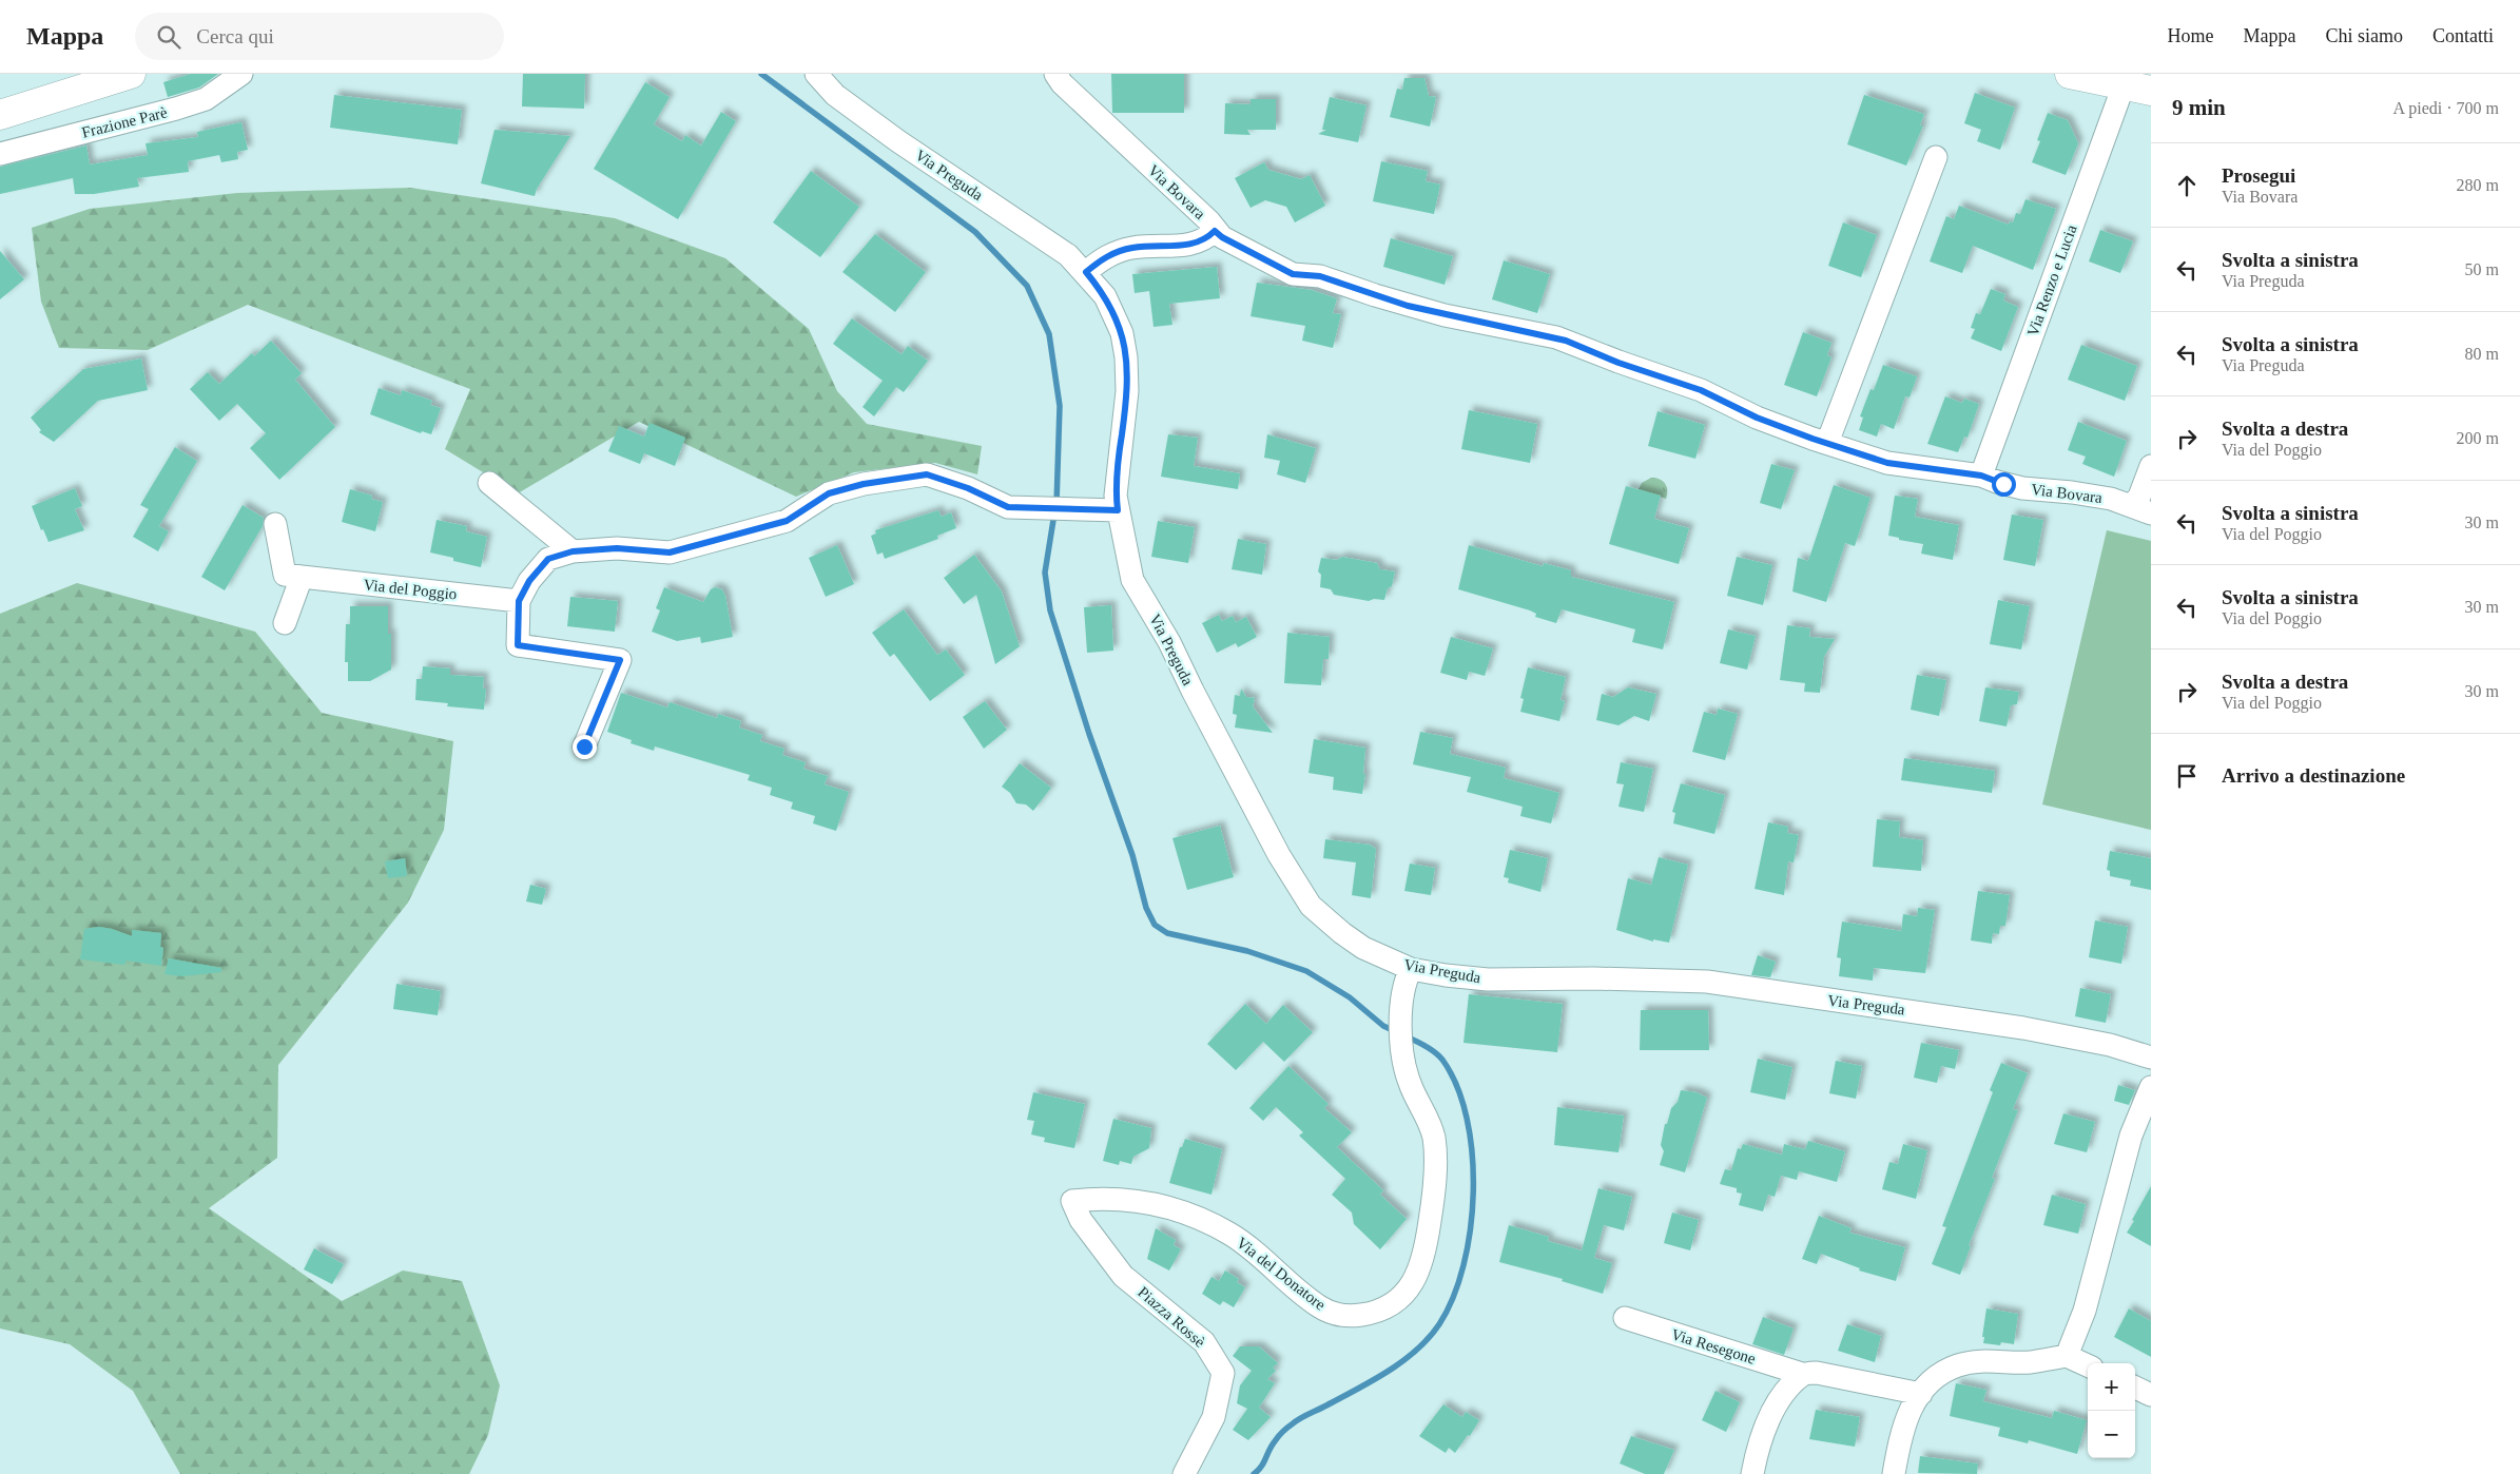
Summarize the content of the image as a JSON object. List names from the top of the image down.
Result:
{
  "streets": {
    "street": [
      "Frazione Parè",
      "Via Preguda",
      "Via Bovara",
      "Via Renzo e Lucia",
      "Via del Poggio",
      "Via del Donatore",
      "Piazza Rossè",
      "Via Resegone"
    ]
  },
  "crossings": [
    ["Via Preguda", "Via del Donatore"],
    ["Via Bovara", "Via Renzo e Lucia"],
    ["Via del Donatore", "Piazza Rossè"]
  ],
  "page": {
    "header": "Mappa",
    "search": "Cerca qui",
    "nav": [
      "Home",
      "Mappa",
      "Chi siamo",
      "Contatti"
    ],
    "heading": ["9 min", "A piedi · 700 m"],
    "list": [
      ["Prosegui", "Via Bovara", "280 m"],
      ["Svolta a sinistra", "Via Preguda", "50 m"],
      ["Svolta a sinistra", "Via Preguda", "80 m"],
      ["Svolta a destra", "Via del Poggio", "200 m"],
      ["Svolta a sinistra", "Via del Poggio", "30 m"],
      ["Svolta a sinistra", "Via del Poggio", "30 m"],
      ["Svolta a destra", "Via del Poggio", "30 m"],
      "Arrivo a destinazione"
    ],
    "map_buttons": ["+", "−"]
  }
}
